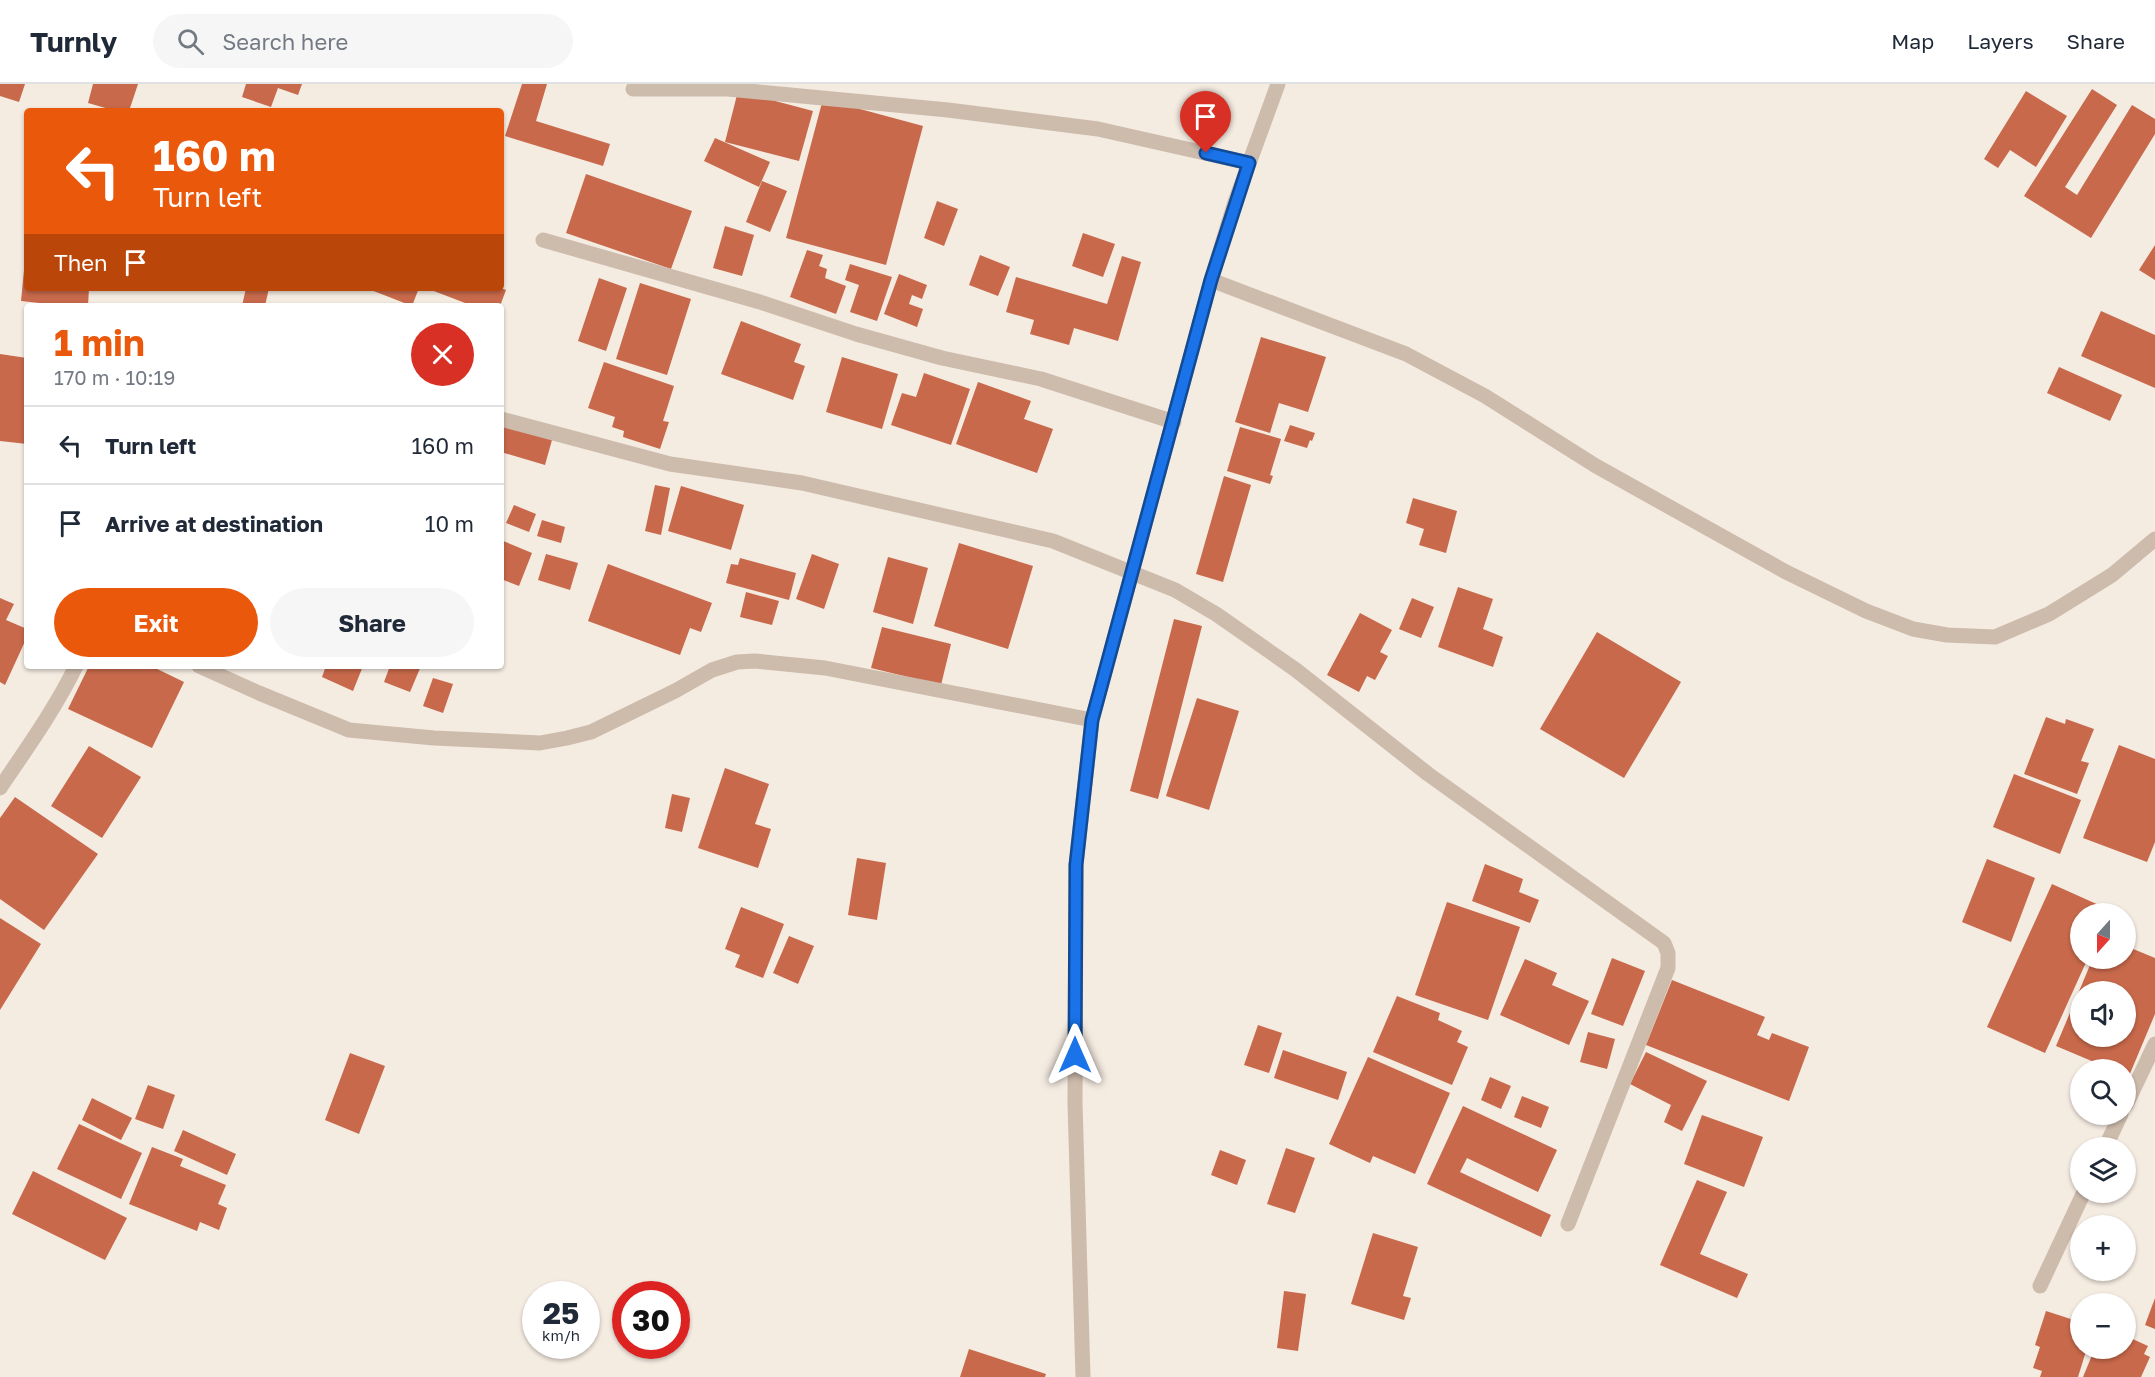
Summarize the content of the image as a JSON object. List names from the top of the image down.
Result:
{
  "north": "bottom",
  "page": {
    "header": "Turnly",
    "search": "Search here",
    "nav": ["Map", "Layers", "Share"],
    "turn": ["160 m", "Turn left"],
    "then": "Then",
    "heading": ["1 min", "170 m · 10:19"],
    "list": [
      {
        "name": "Turn left",
        "value": "160 m"
      },
      {
        "name": "Arrive at destination",
        "value": "10 m"
      }
    ],
    "buttons": ["Exit", "Share"],
    "map_buttons": ["+", "−"],
    "speed": "25 km/h",
    "limit": "30"
  }
}
